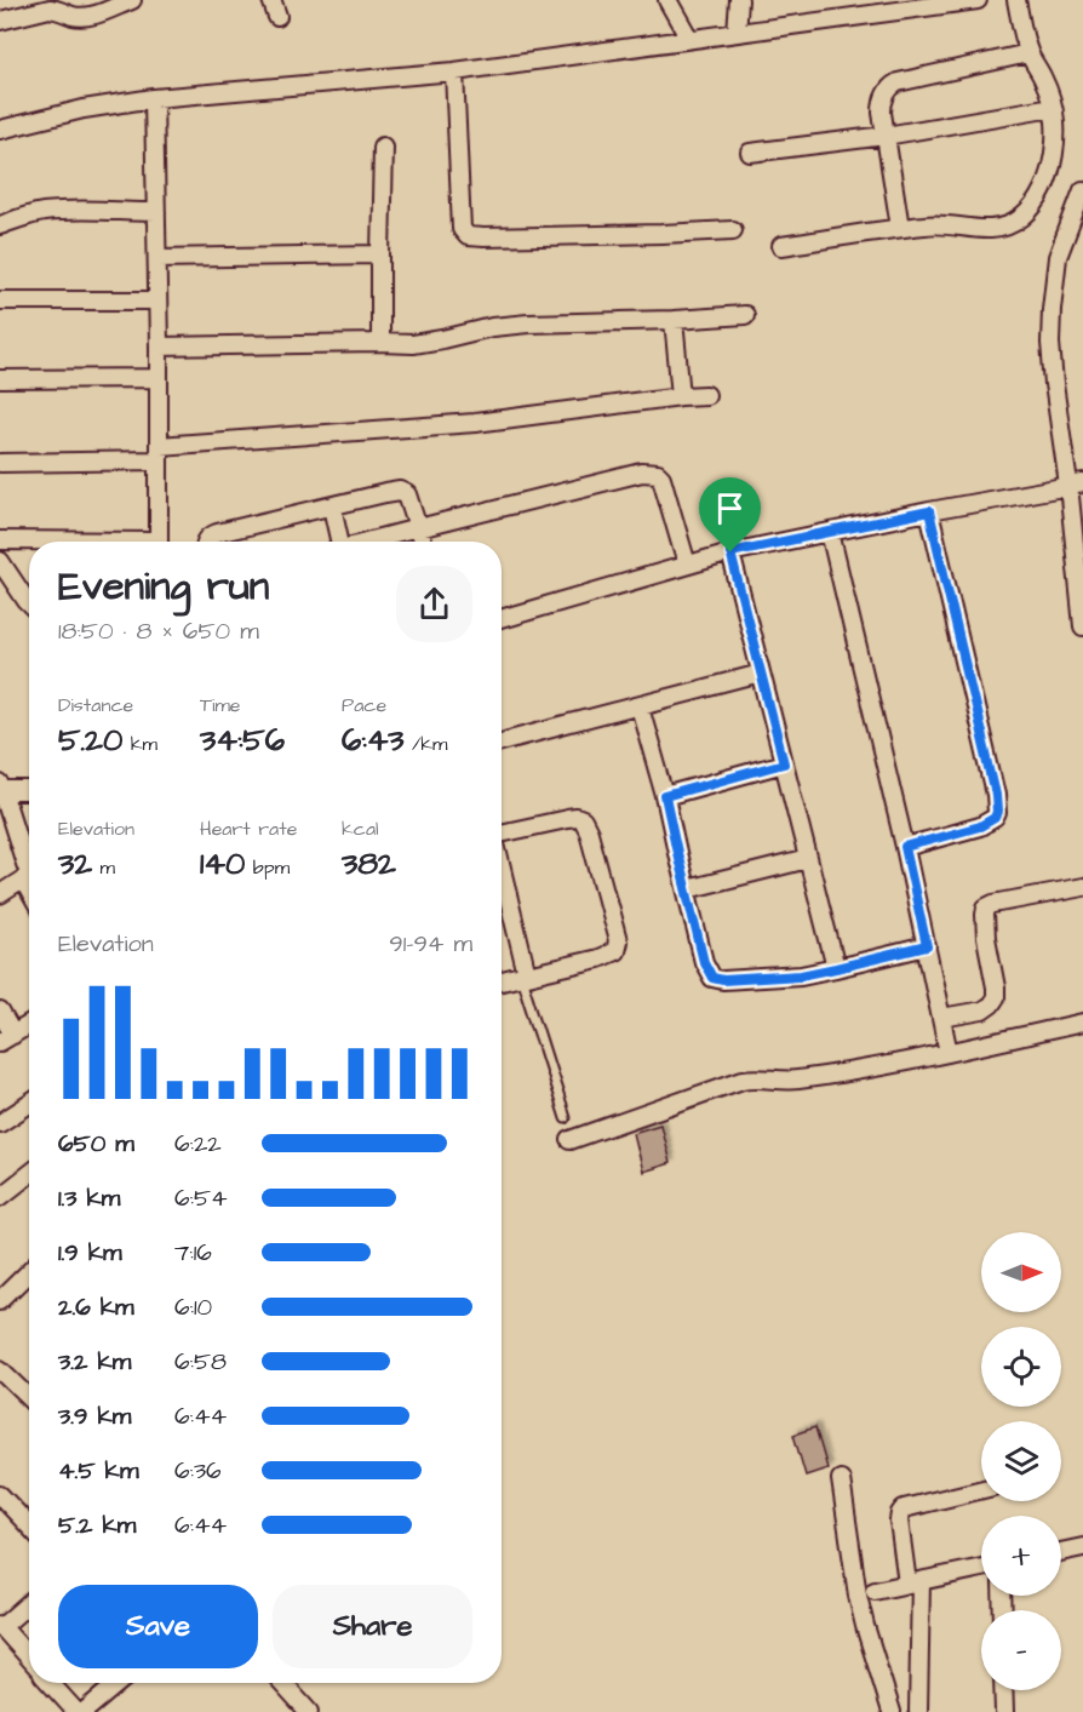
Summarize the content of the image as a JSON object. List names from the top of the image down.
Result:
{
  "north": "right",
  "page": {
    "heading": ["Evening run", "18:50 · 8 × 650 m"],
    "stats": [
      ["Distance", "5.20 km"],
      ["Time", "34:56"],
      ["Pace", "6:43 /km"],
      ["Elevation", "32 m"],
      ["Heart rate", "140 bpm"],
      ["kcal", "382"]
    ],
    "chart": ["Elevation", "91–94 m"],
    "list": [
      {
        "name": "650 m",
        "note": "6:22"
      },
      {
        "name": "1.3 km",
        "note": "6:54"
      },
      {
        "name": "1.9 km",
        "note": "7:16"
      },
      {
        "name": "2.6 km",
        "note": "6:10"
      },
      {
        "name": "3.2 km",
        "note": "6:58"
      },
      {
        "name": "3.9 km",
        "note": "6:44"
      },
      {
        "name": "4.5 km",
        "note": "6:36"
      },
      {
        "name": "5.2 km",
        "note": "6:44"
      }
    ],
    "map_buttons": ["+", "−"],
    "buttons": ["Save", "Share"]
  }
}
